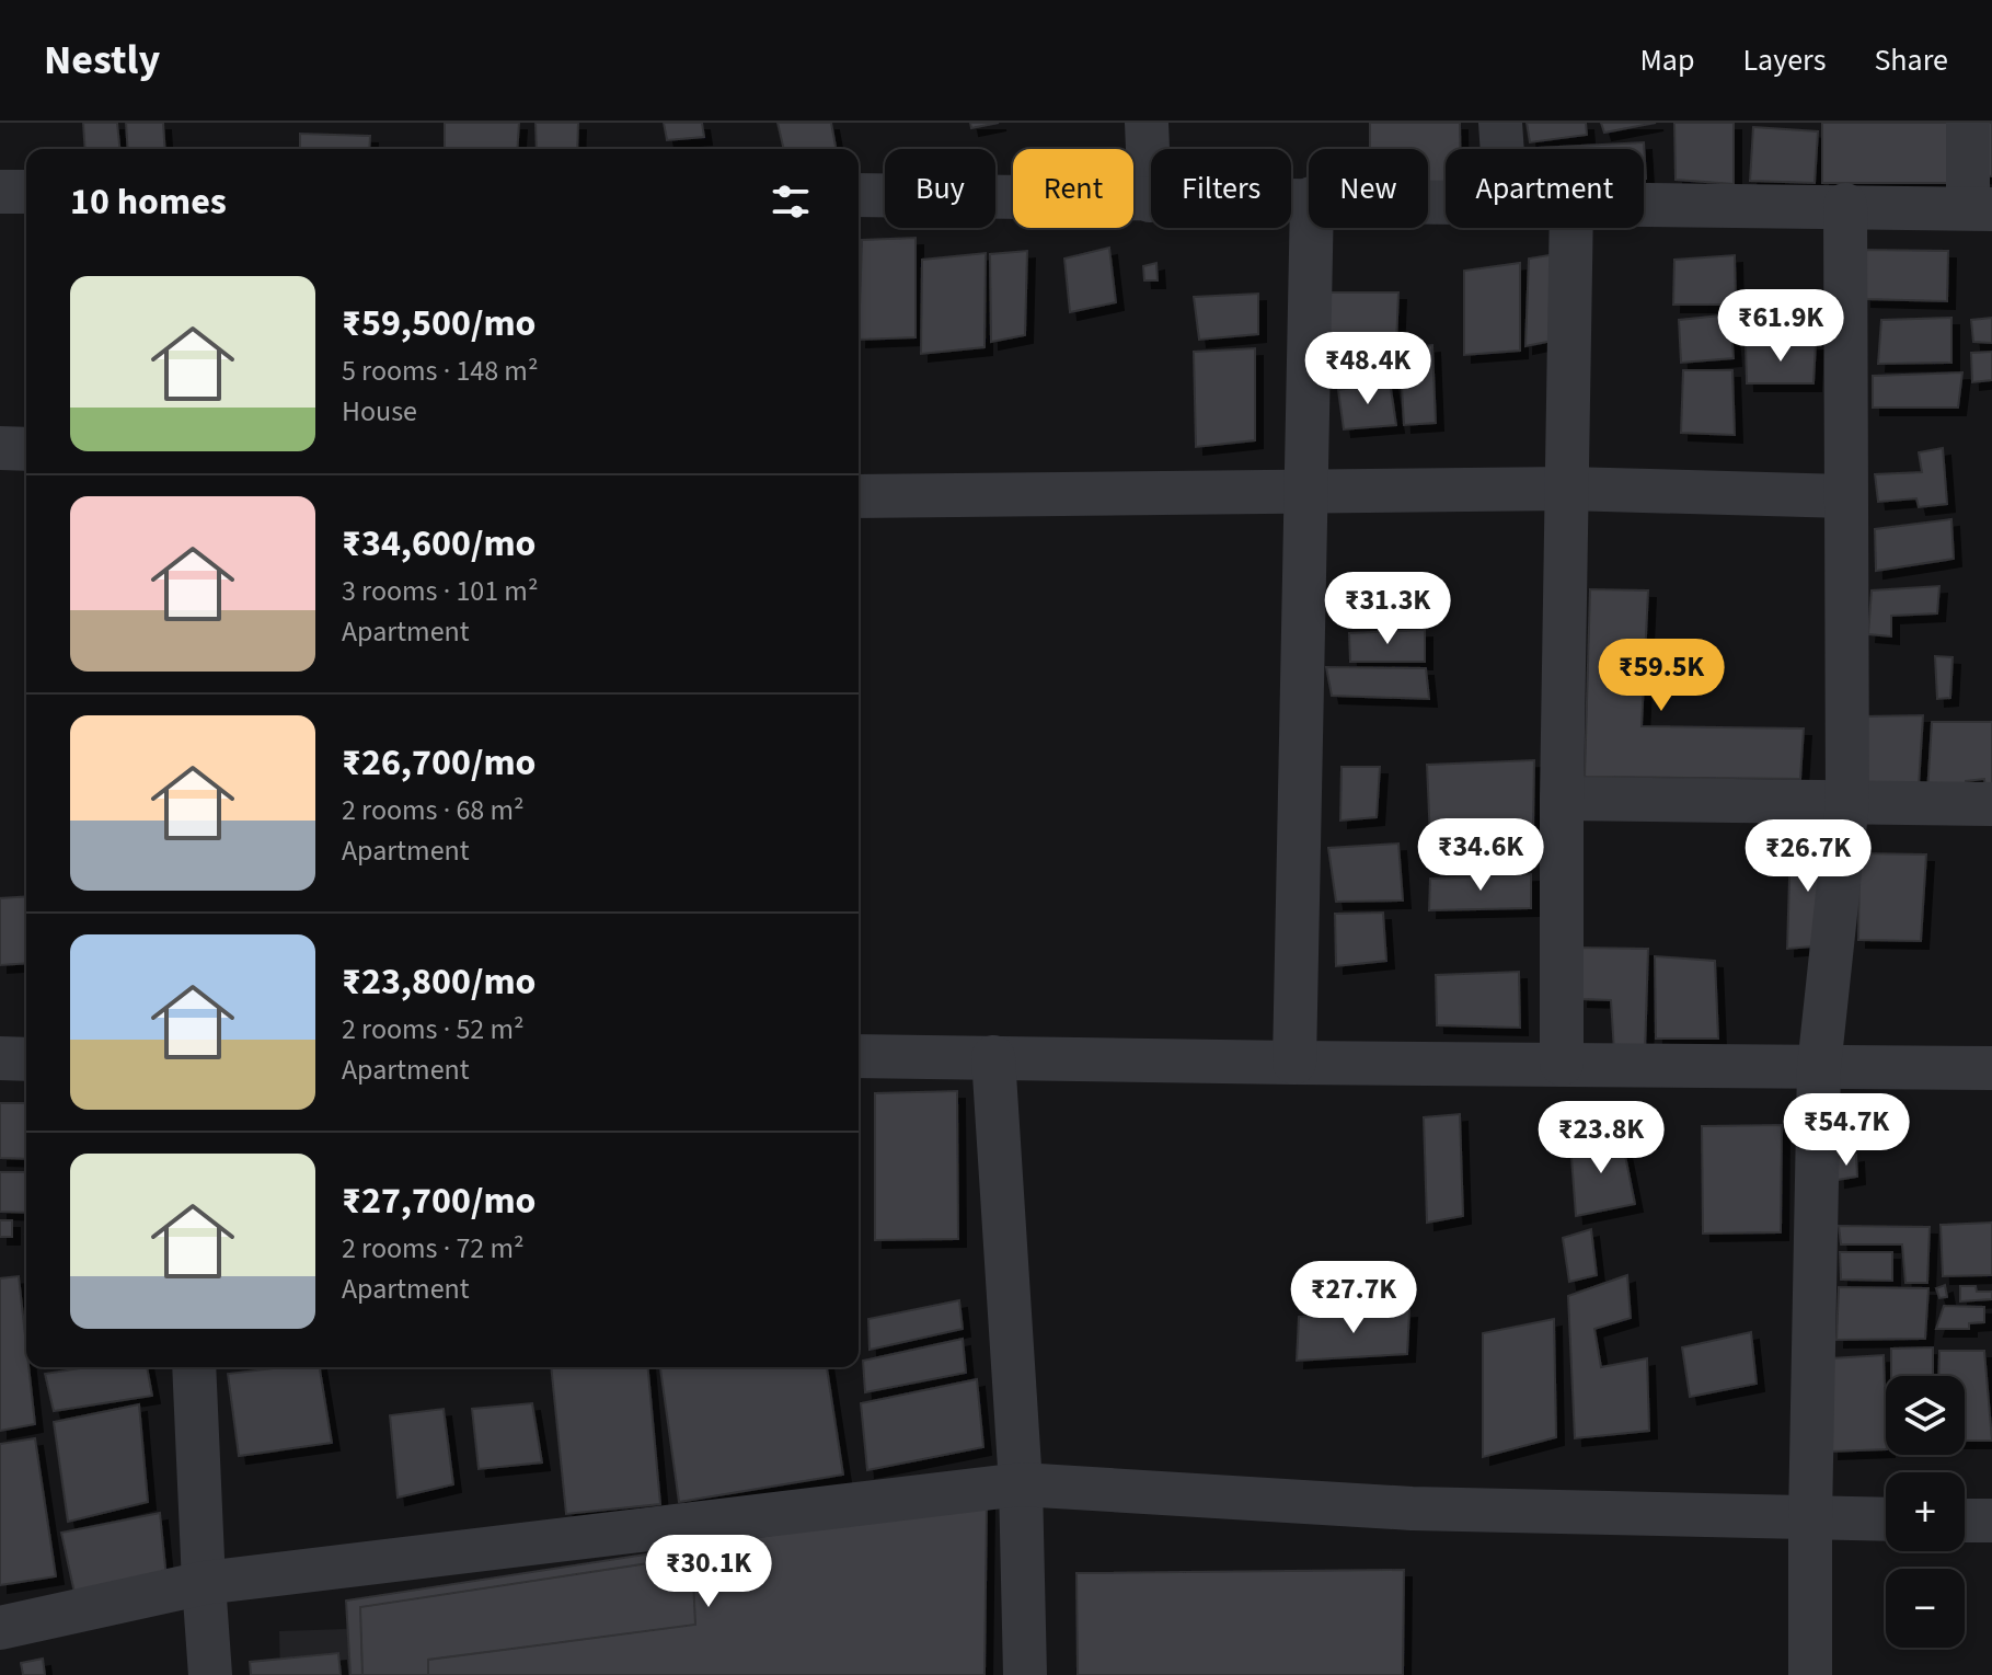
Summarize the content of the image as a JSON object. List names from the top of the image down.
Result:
{
  "page": {
    "header": "Nestly",
    "nav": ["Map", "Layers", "Share"],
    "chip": [
      "Buy",
      "Rent",
      "Filters",
      "New",
      "Apartment"
    ],
    "heading": "10 homes",
    "list": [
      {
        "name": "₹59,500/mo",
        "note": "5 rooms · 148 m² · House"
      },
      {
        "name": "₹34,600/mo",
        "note": "3 rooms · 101 m² · Apartment"
      },
      {
        "name": "₹26,700/mo",
        "note": "2 rooms · 68 m² · Apartment"
      },
      {
        "name": "₹23,800/mo",
        "note": "2 rooms · 52 m² · Apartment"
      },
      {
        "name": "₹27,700/mo",
        "note": "2 rooms · 72 m² · Apartment"
      }
    ],
    "price": [
      "₹61.9K",
      "₹48.4K",
      "₹31.3K",
      "₹59.5K",
      "₹34.6K",
      "₹26.7K",
      "₹54.7K",
      "₹23.8K",
      "₹27.7K",
      "₹30.1K"
    ],
    "map_buttons": ["+", "−"]
  }
}
